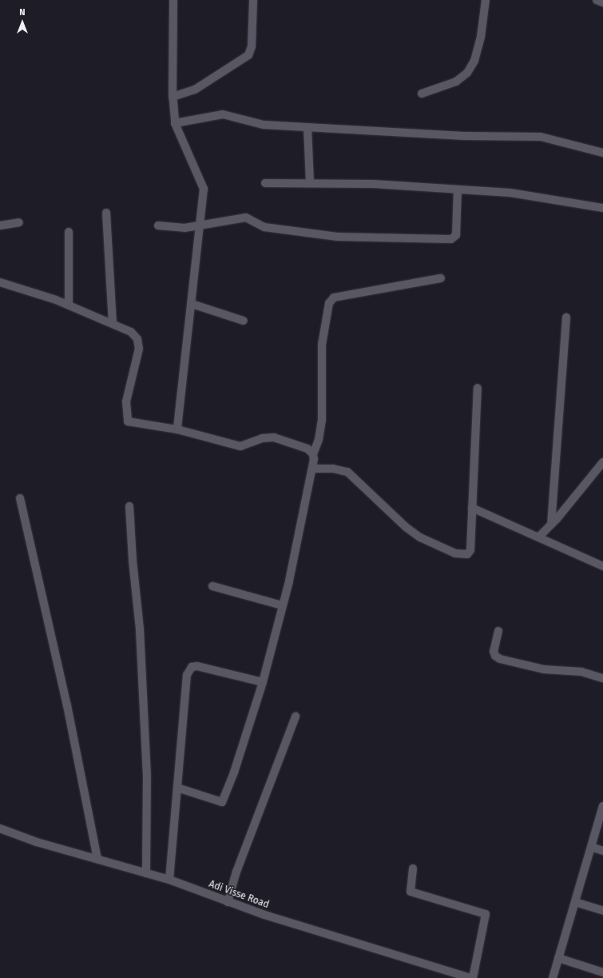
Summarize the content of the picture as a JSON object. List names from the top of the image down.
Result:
{
  "streets": {
    "street": ["Adi Visse Road"]
  },
  "north": "top"
}
